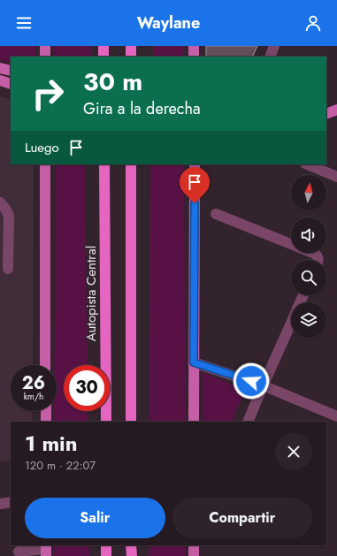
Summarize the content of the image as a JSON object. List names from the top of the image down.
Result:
{
  "streets": {
    "highway": ["Autopista Central"]
  },
  "north": "top",
  "page": {
    "header": "Waylane",
    "turn": ["30 m", "Gira a la derecha"],
    "then": "Luego",
    "speed": "26 km/h",
    "limit": "30",
    "heading": ["1 min", "120 m · 22:07"],
    "buttons": ["Salir", "Compartir"]
  }
}
